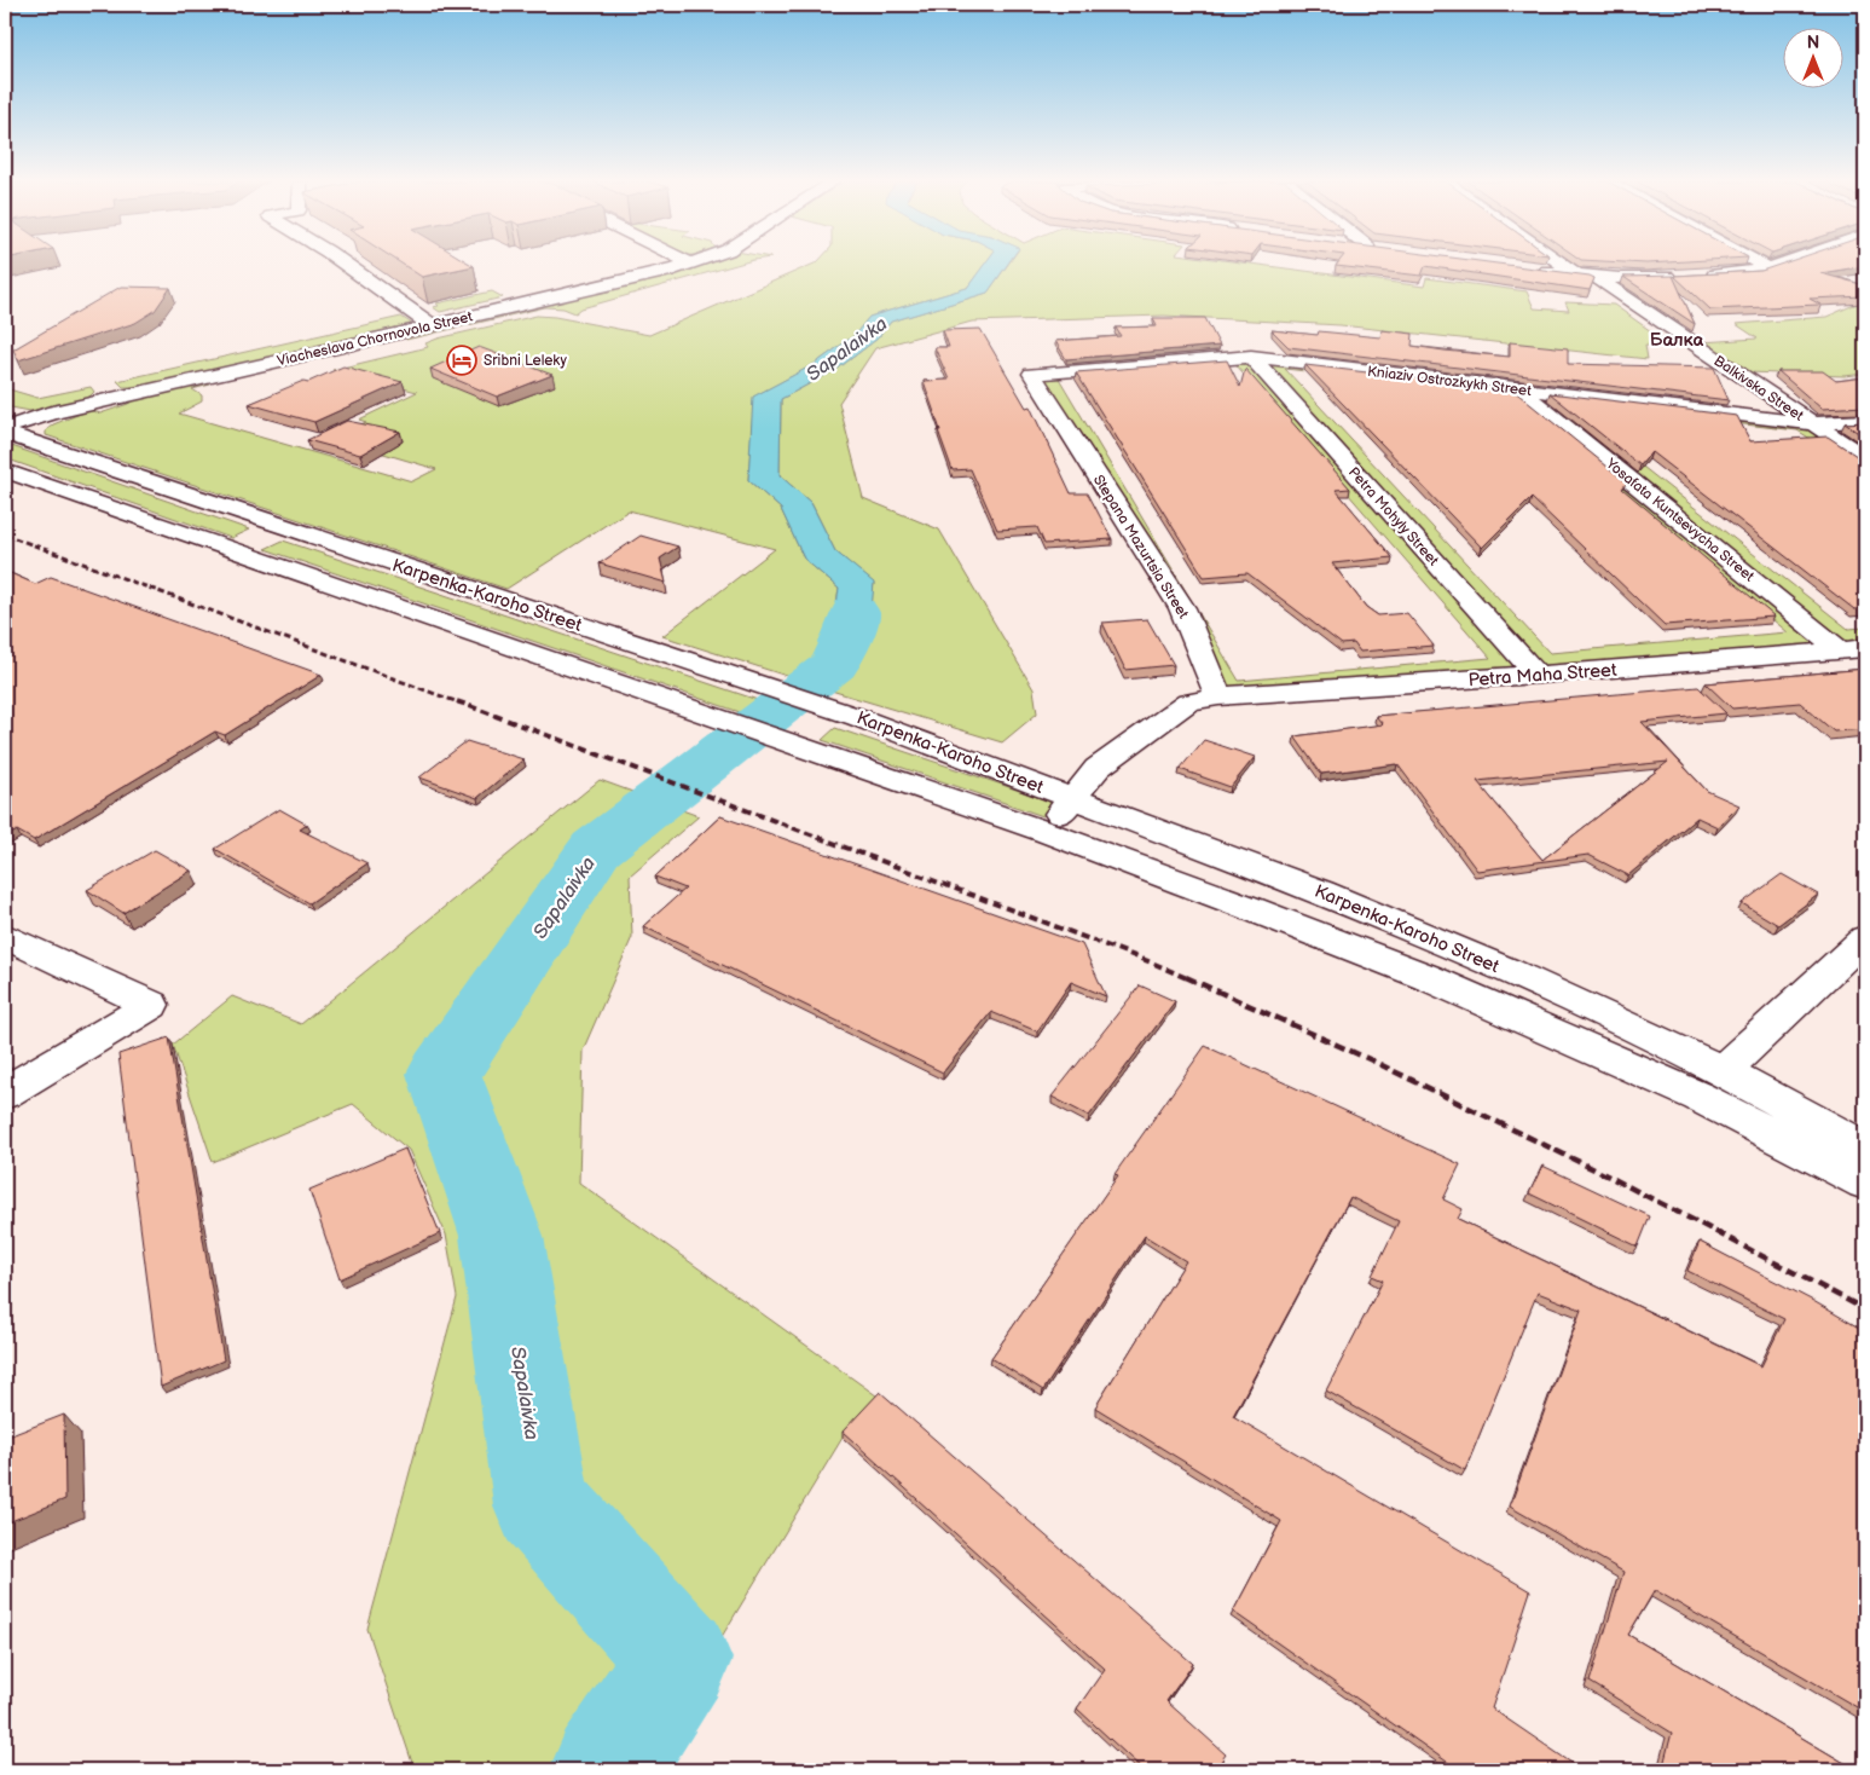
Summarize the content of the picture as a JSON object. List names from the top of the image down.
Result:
{
  "streets": {
    "street": [
      "Viacheslava Chornovola Street",
      "Kniaziv Ostrozkykh Street",
      "Balkivska Street",
      "Petra Mohyly Street",
      "Yosafata Kuntsevycha Street",
      "Stepana Mazurtsia Street",
      "Karpenka-Karoho Street",
      "Petra Maha Street"
    ]
  },
  "crossings": [
    ["Kniaziv Ostrozkykh Street", "Balkivska Street"],
    ["Kniaziv Ostrozkykh Street", "Petra Mohyly Street"],
    ["Kniaziv Ostrozkykh Street", "Yosafata Kuntsevycha Street"],
    ["Kniaziv Ostrozkykh Street", "Stepana Mazurtsia Street"],
    ["Petra Mohyly Street", "Petra Maha Street"],
    ["Yosafata Kuntsevycha Street", "Petra Maha Street"],
    ["Stepana Mazurtsia Street", "Petra Maha Street"]
  ],
  "districts": ["Балка"],
  "water": ["Sapalaivka"],
  "places": {
    "hotel": ["Sribni Leleky"]
  },
  "north": "top"
}
